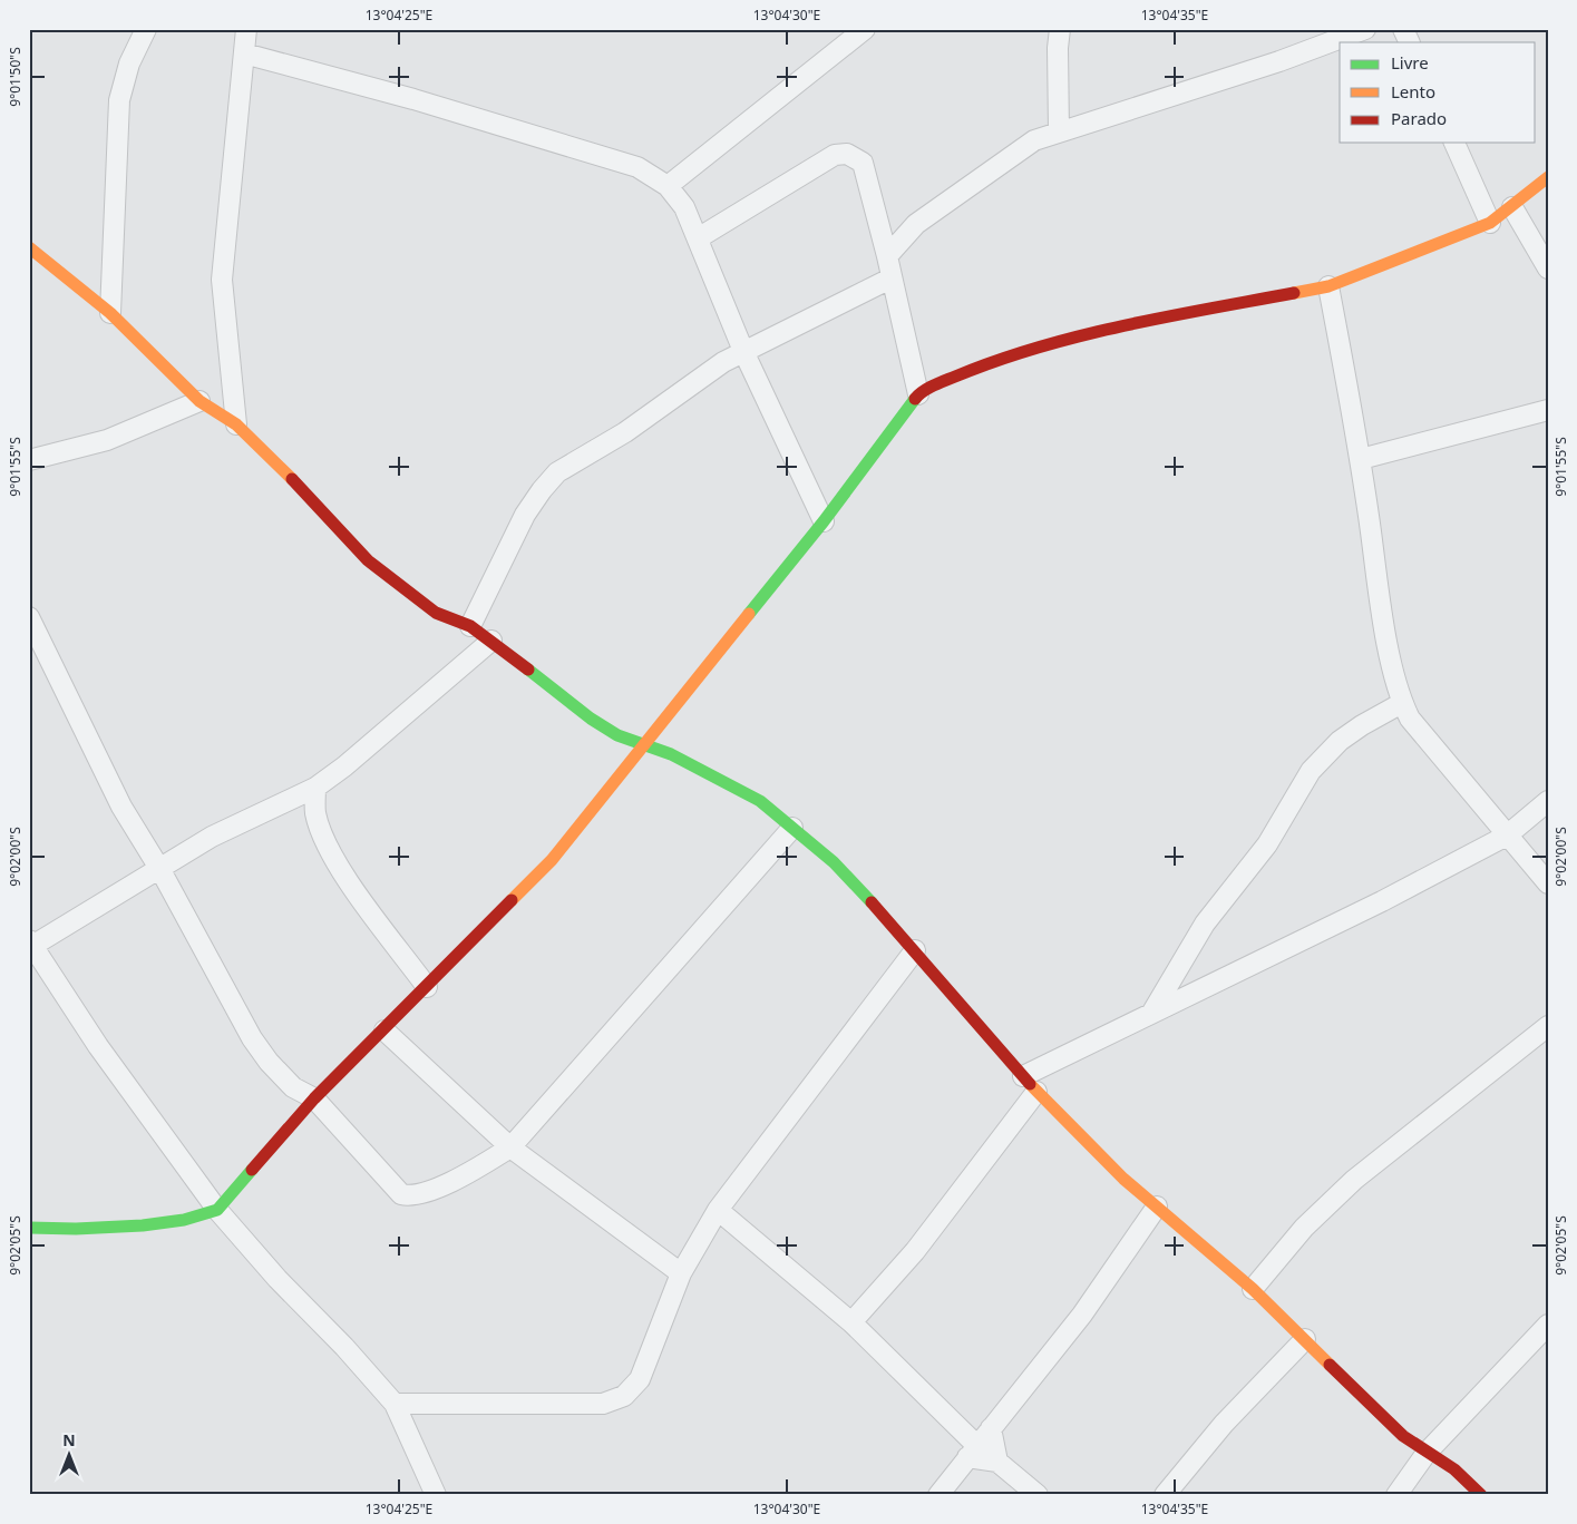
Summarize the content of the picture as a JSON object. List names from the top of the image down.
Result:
{
  "legend": ["Livre", "Lento", "Parado"],
  "north": "top",
  "coordinates": [
    "13°04'25\"E",
    "13°04'30\"E",
    "13°04'35\"E",
    "9°01'50\"S",
    "9°01'55\"S",
    "9°02'00\"S",
    "9°02'05\"S"
  ]
}
